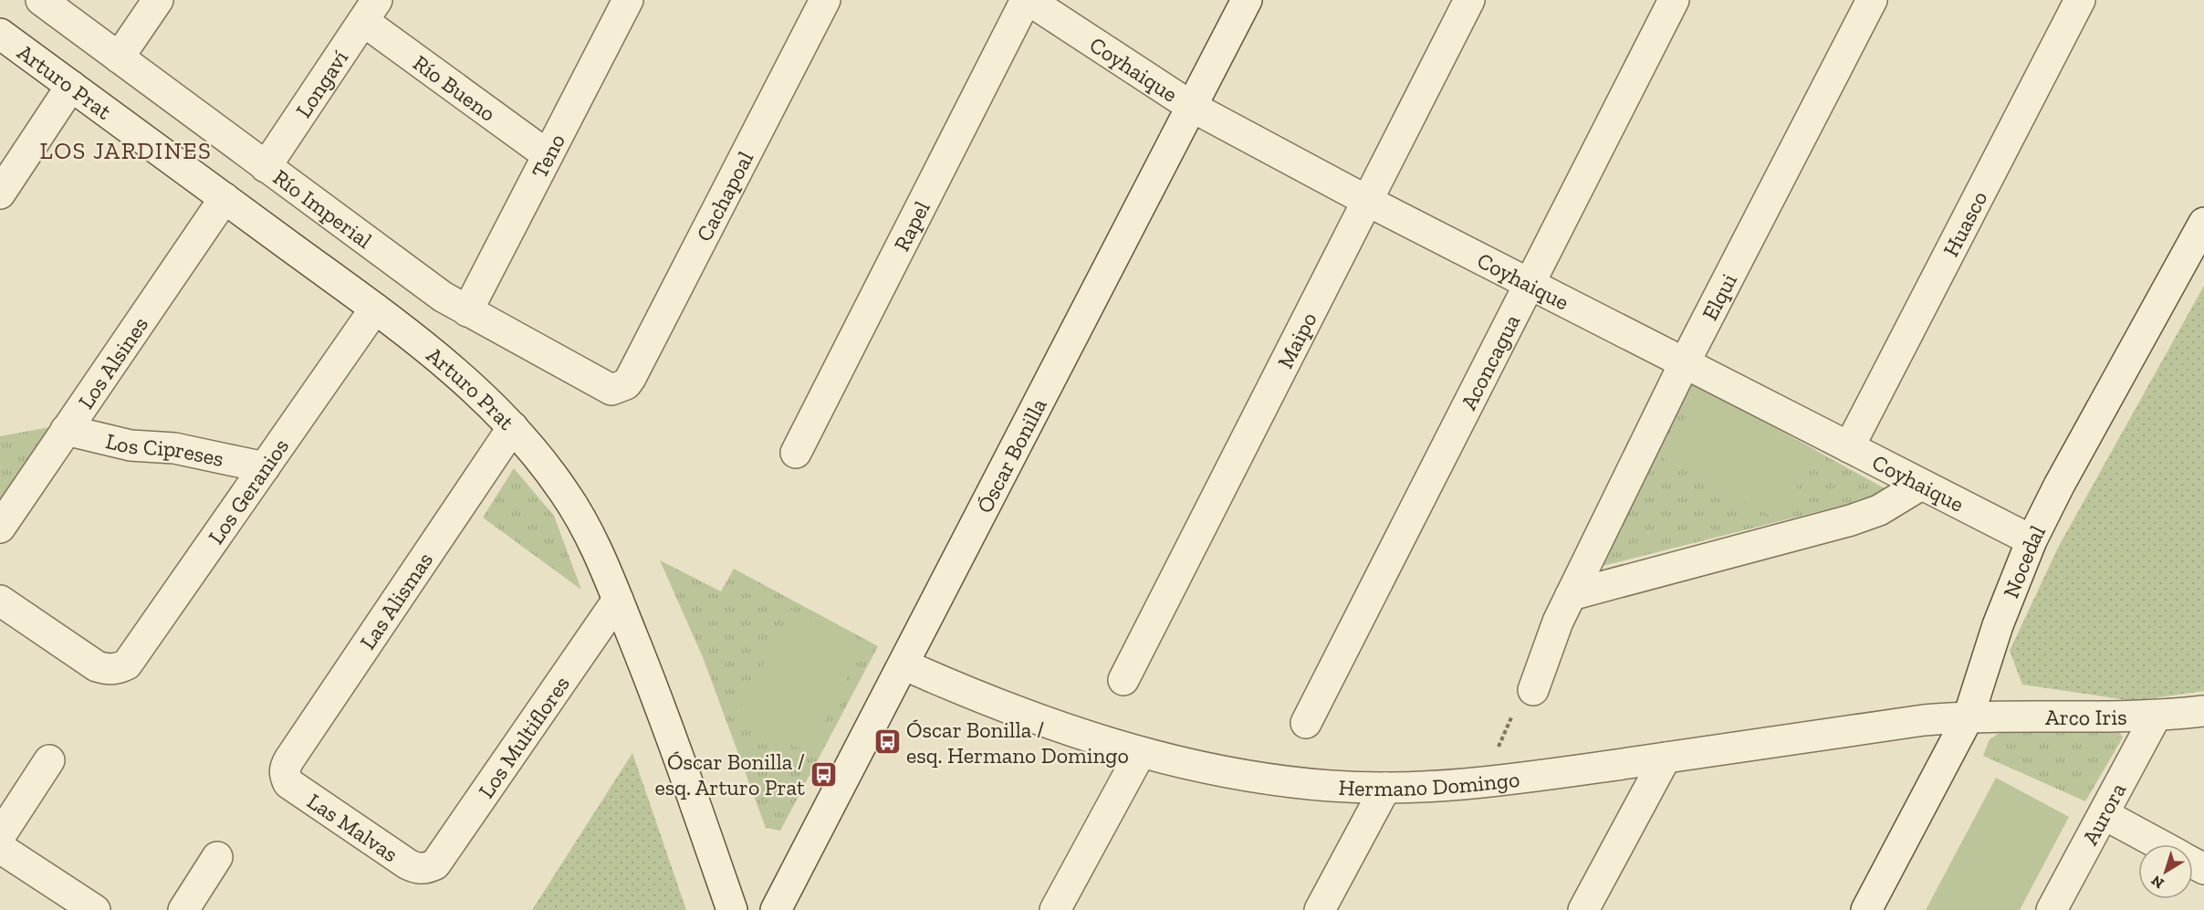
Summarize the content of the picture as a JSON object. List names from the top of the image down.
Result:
{
  "streets": {
    "street": [
      "Coyhaique",
      "Arturo Prat",
      "Longaví",
      "Río Bueno",
      "Teno",
      "Cachapoal",
      "Río Imperial",
      "Huasco",
      "Rapel",
      "Elqui",
      "Maipo",
      "Aconcagua",
      "Los Alsines",
      "Los Cipreses",
      "Óscar Bonilla",
      "Los Geranios",
      "Nocedal",
      "Las Alismas",
      "Arco Iris",
      "Los Multiflores",
      "Hermano Domingo",
      "Aurora",
      "Las Malvas"
    ]
  },
  "crossings": [
    ["Coyhaique", "Huasco"],
    ["Coyhaique", "Rapel"],
    ["Coyhaique", "Elqui"],
    ["Coyhaique", "Maipo"],
    ["Coyhaique", "Aconcagua"],
    ["Coyhaique", "Óscar Bonilla"],
    ["Coyhaique", "Nocedal"],
    ["Arturo Prat", "Los Alsines"],
    ["Arturo Prat", "Los Geranios"],
    ["Arturo Prat", "Las Alismas"],
    ["Arturo Prat", "Los Multiflores"],
    ["Longaví", "Río Bueno"],
    ["Longaví", "Río Imperial"],
    ["Río Bueno", "Teno"],
    ["Teno", "Río Imperial"],
    ["Cachapoal", "Río Imperial"],
    ["Los Alsines", "Los Cipreses"],
    ["Los Cipreses", "Los Geranios"],
    ["Óscar Bonilla", "Hermano Domingo"],
    ["Nocedal", "Arco Iris"],
    ["Nocedal", "Hermano Domingo"],
    ["Las Alismas", "Las Malvas"],
    ["Arco Iris", "Hermano Domingo"],
    ["Arco Iris", "Aurora"],
    ["Los Multiflores", "Las Malvas"]
  ],
  "districts": ["LOS JARDINES"],
  "places": {
    "bus stop": ["Óscar Bonilla / esq. Hermano Domingo", "Óscar Bonilla / esq. Arturo Prat"]
  },
  "north": "bottom left"
}
